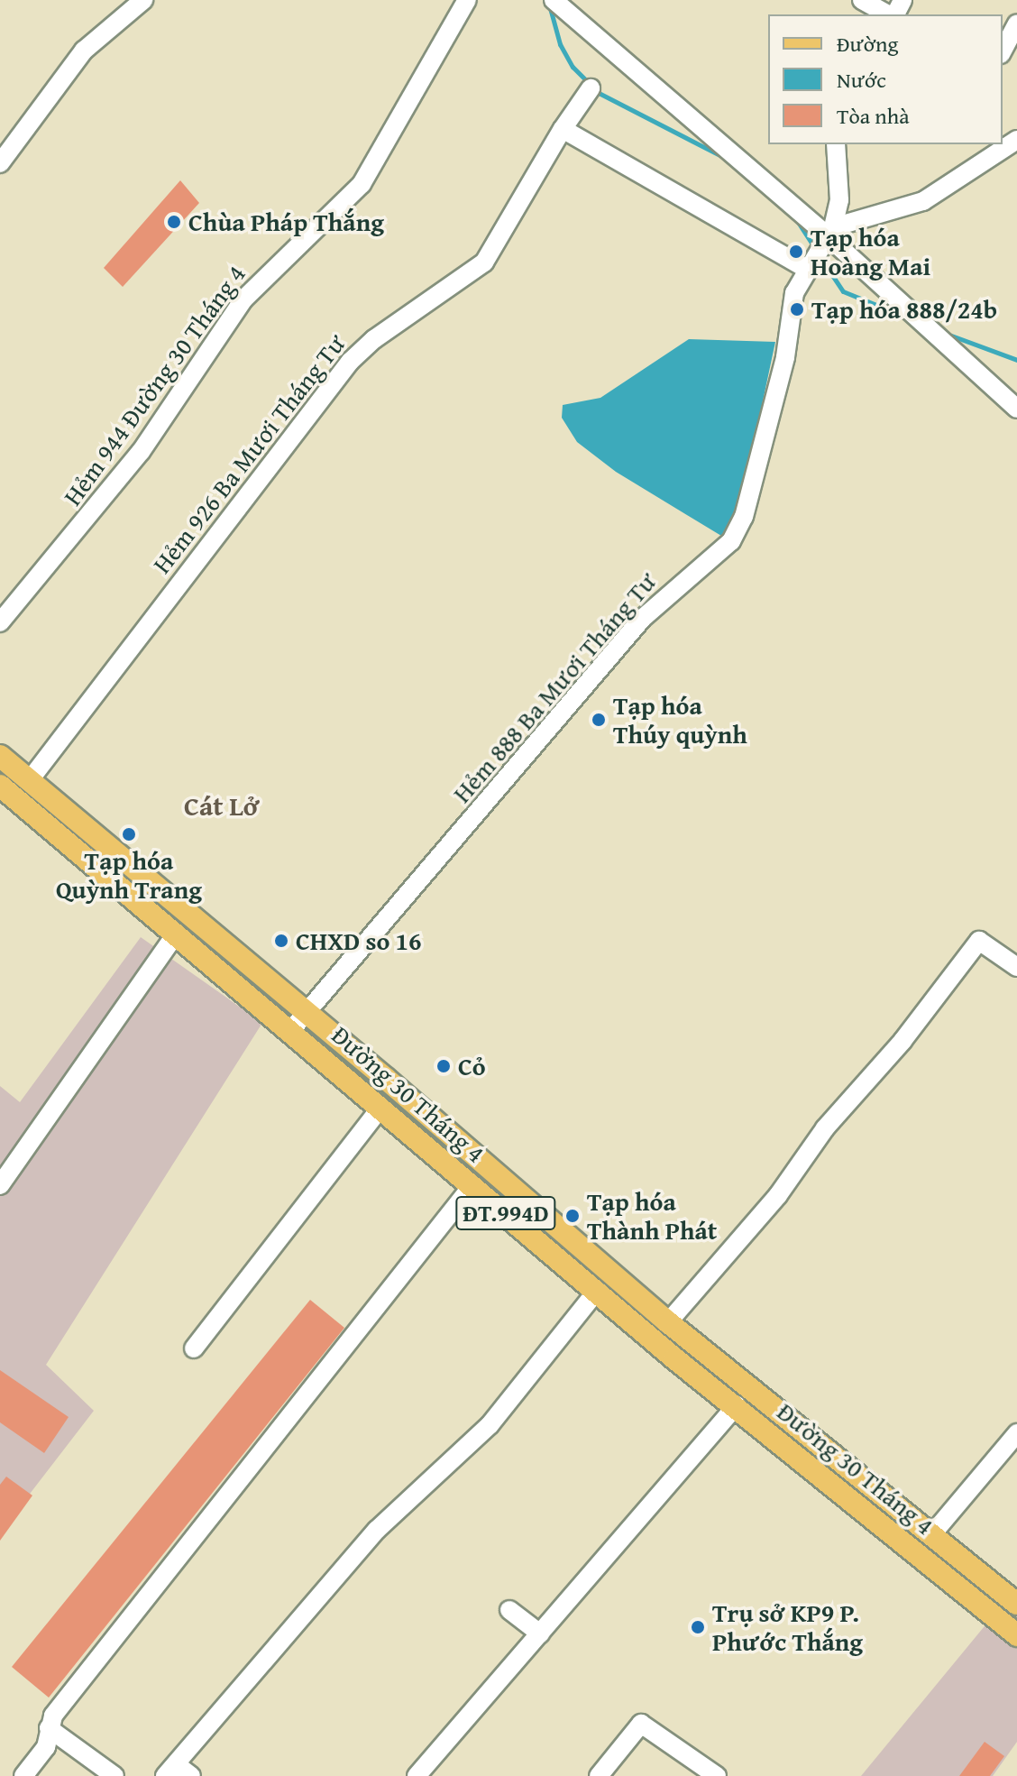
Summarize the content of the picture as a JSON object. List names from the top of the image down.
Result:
{
  "streets": {
    "main road": ["Đường 30 Tháng 4", "ĐT.994D"],
    "street": ["Hẻm 944 Đường 30 Tháng 4", "Hẻm 926 Ba Mươi Tháng Tư", "Hẻm 888 Ba Mươi Tháng Tư"]
  },
  "crossings": [
    ["Hẻm 926 Ba Mươi Tháng Tư", "Đường 30 Tháng 4"],
    ["Hẻm 888 Ba Mươi Tháng Tư", "Đường 30 Tháng 4"]
  ],
  "districts": ["Cát Lở"],
  "places": [
    "Chùa Pháp Thắng",
    "Tạp hóa Hoàng Mai",
    "Tạp hóa 888/24b",
    "Tạp hóa Thúy quỳnh",
    "Tạp hóa Quỳnh Trang",
    "CHXD so 16",
    "Cỏ",
    "Tạp hóa Thành Phát",
    "Trụ sở KP9 P. Phước Thắng"
  ],
  "legend": ["Đường", "Nước", "Tòa nhà"]
}
